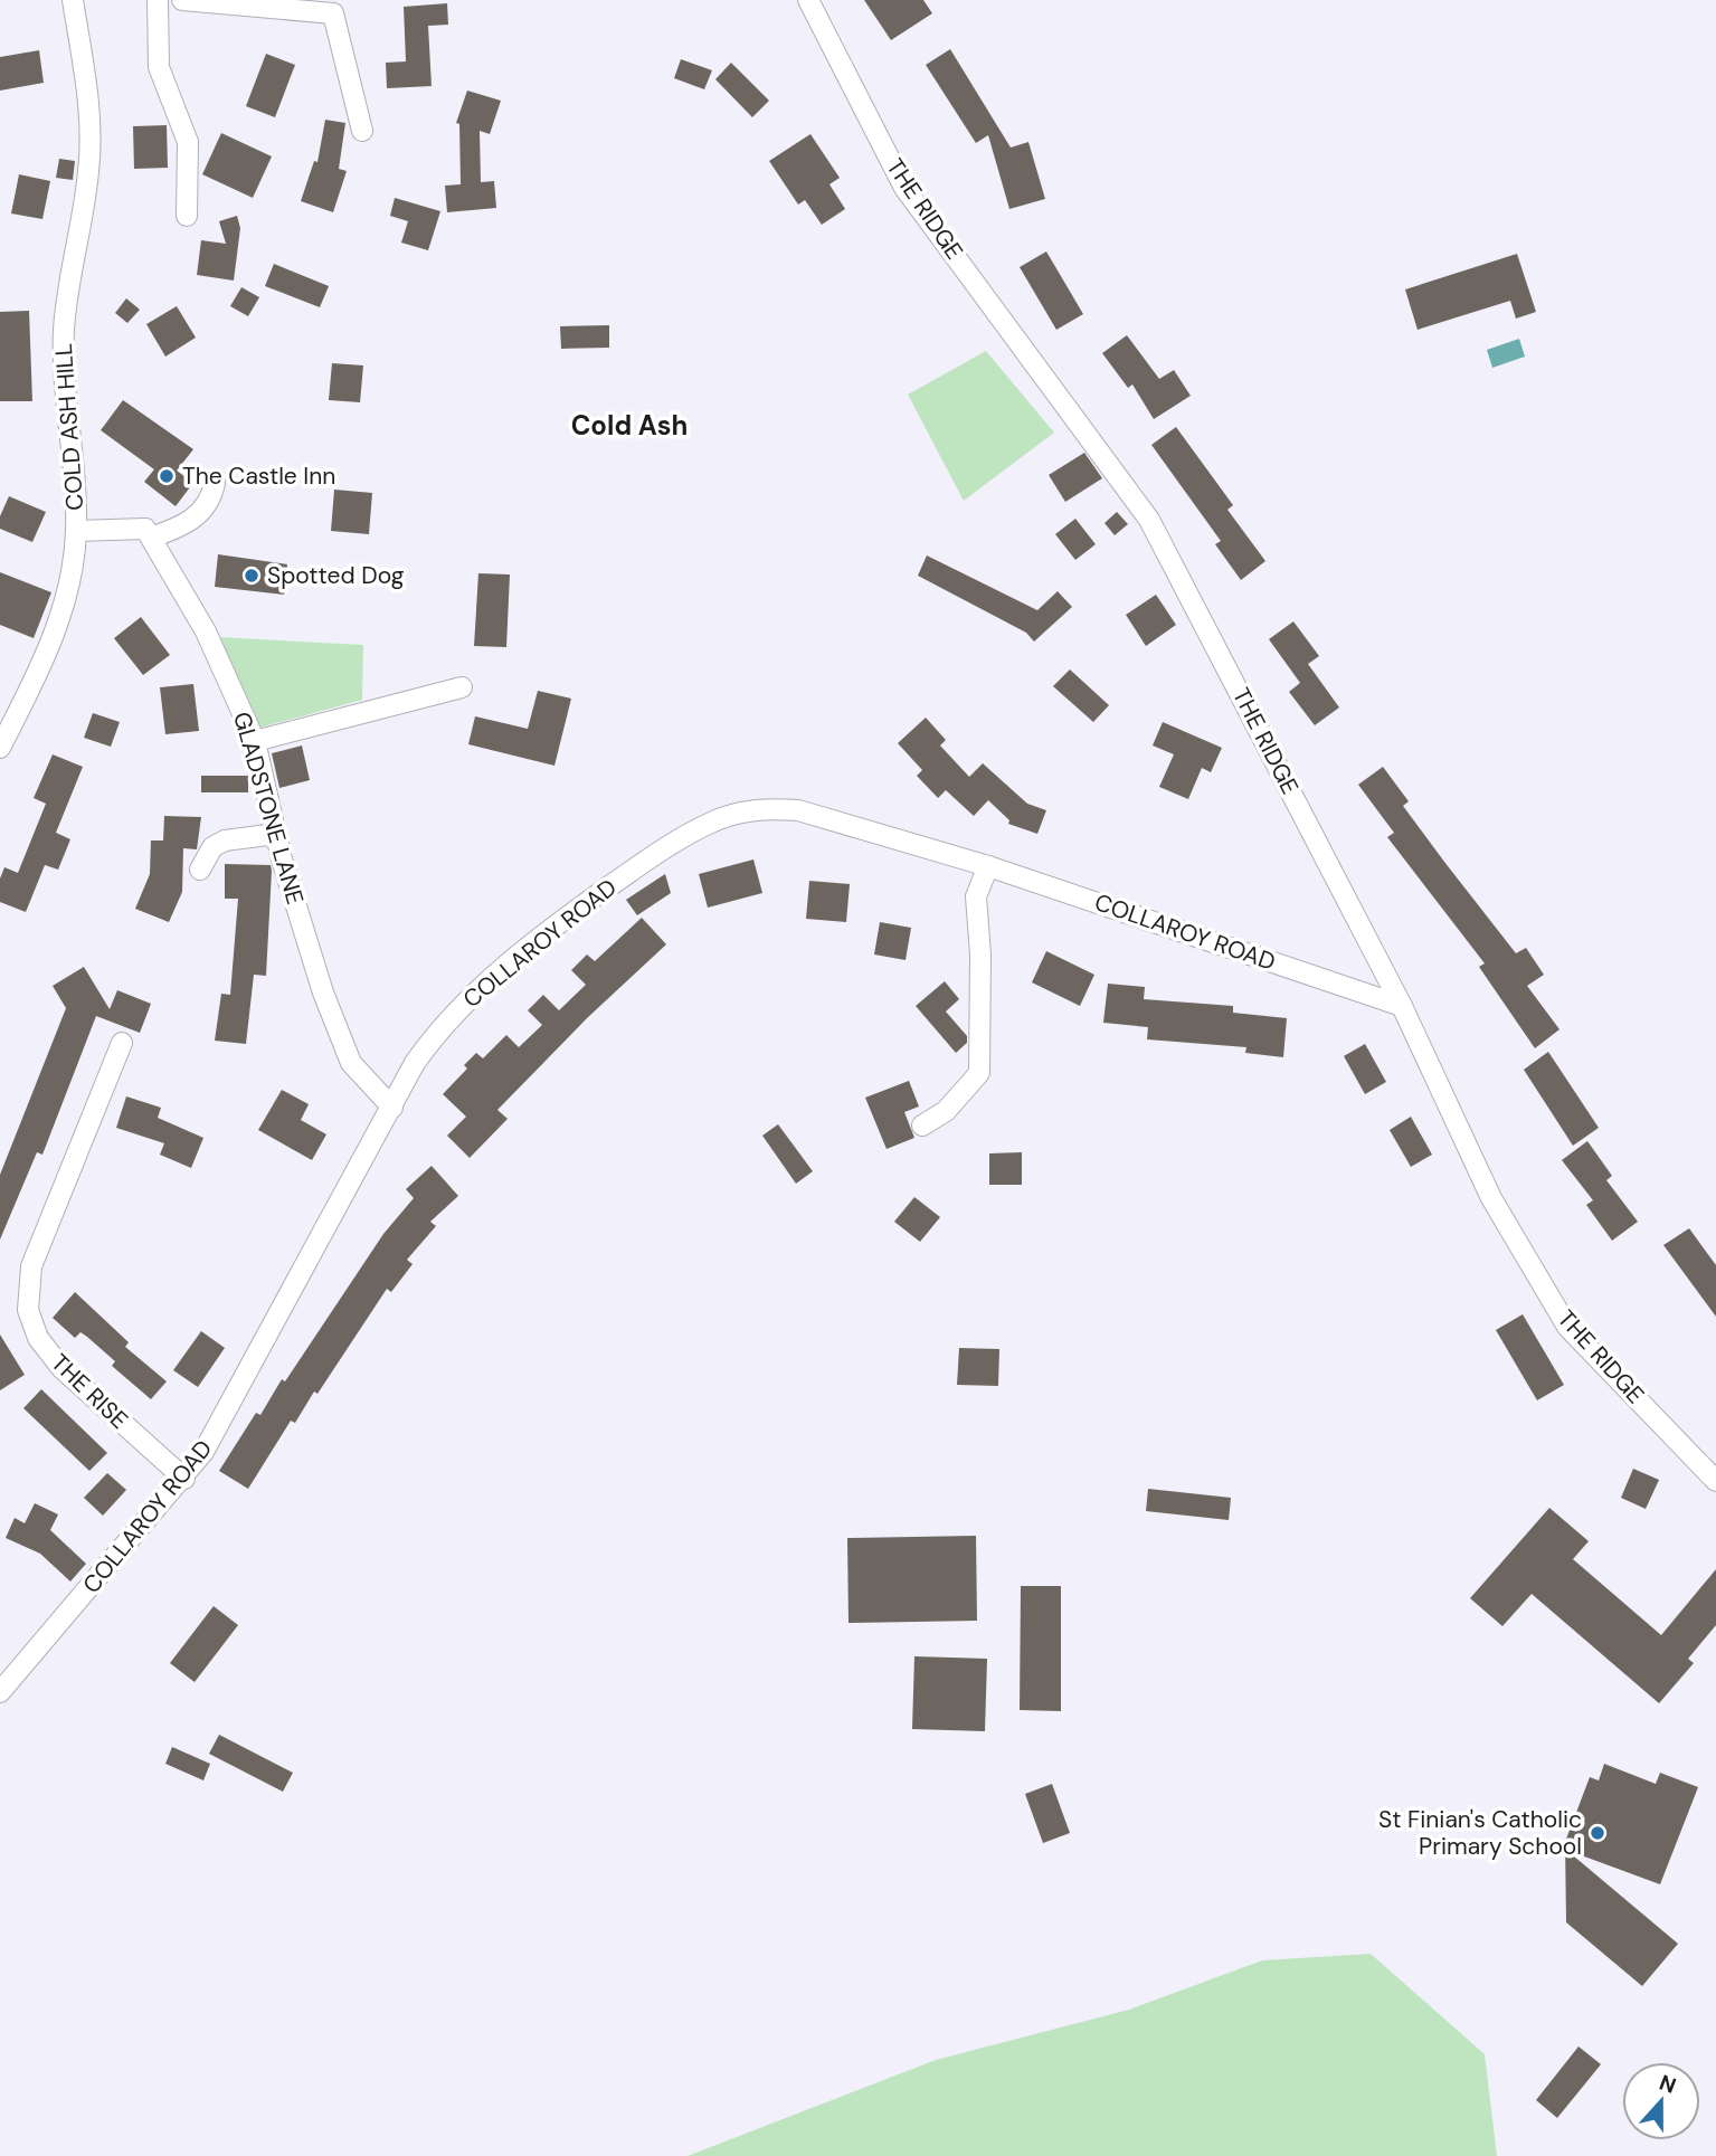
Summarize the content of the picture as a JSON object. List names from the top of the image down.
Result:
{
  "streets": {
    "street": [
      "THE RIDGE",
      "COLD ASH HILL",
      "GLADSTONE LANE",
      "COLLAROY ROAD",
      "THE RISE"
    ]
  },
  "crossings": [
    ["THE RIDGE", "COLLAROY ROAD"],
    ["GLADSTONE LANE", "COLLAROY ROAD"],
    ["COLLAROY ROAD", "THE RISE"]
  ],
  "districts": ["Cold Ash"],
  "places": ["The Castle Inn", "Spotted Dog", "St Finian's Catholic Primary School"],
  "north": "top"
}
